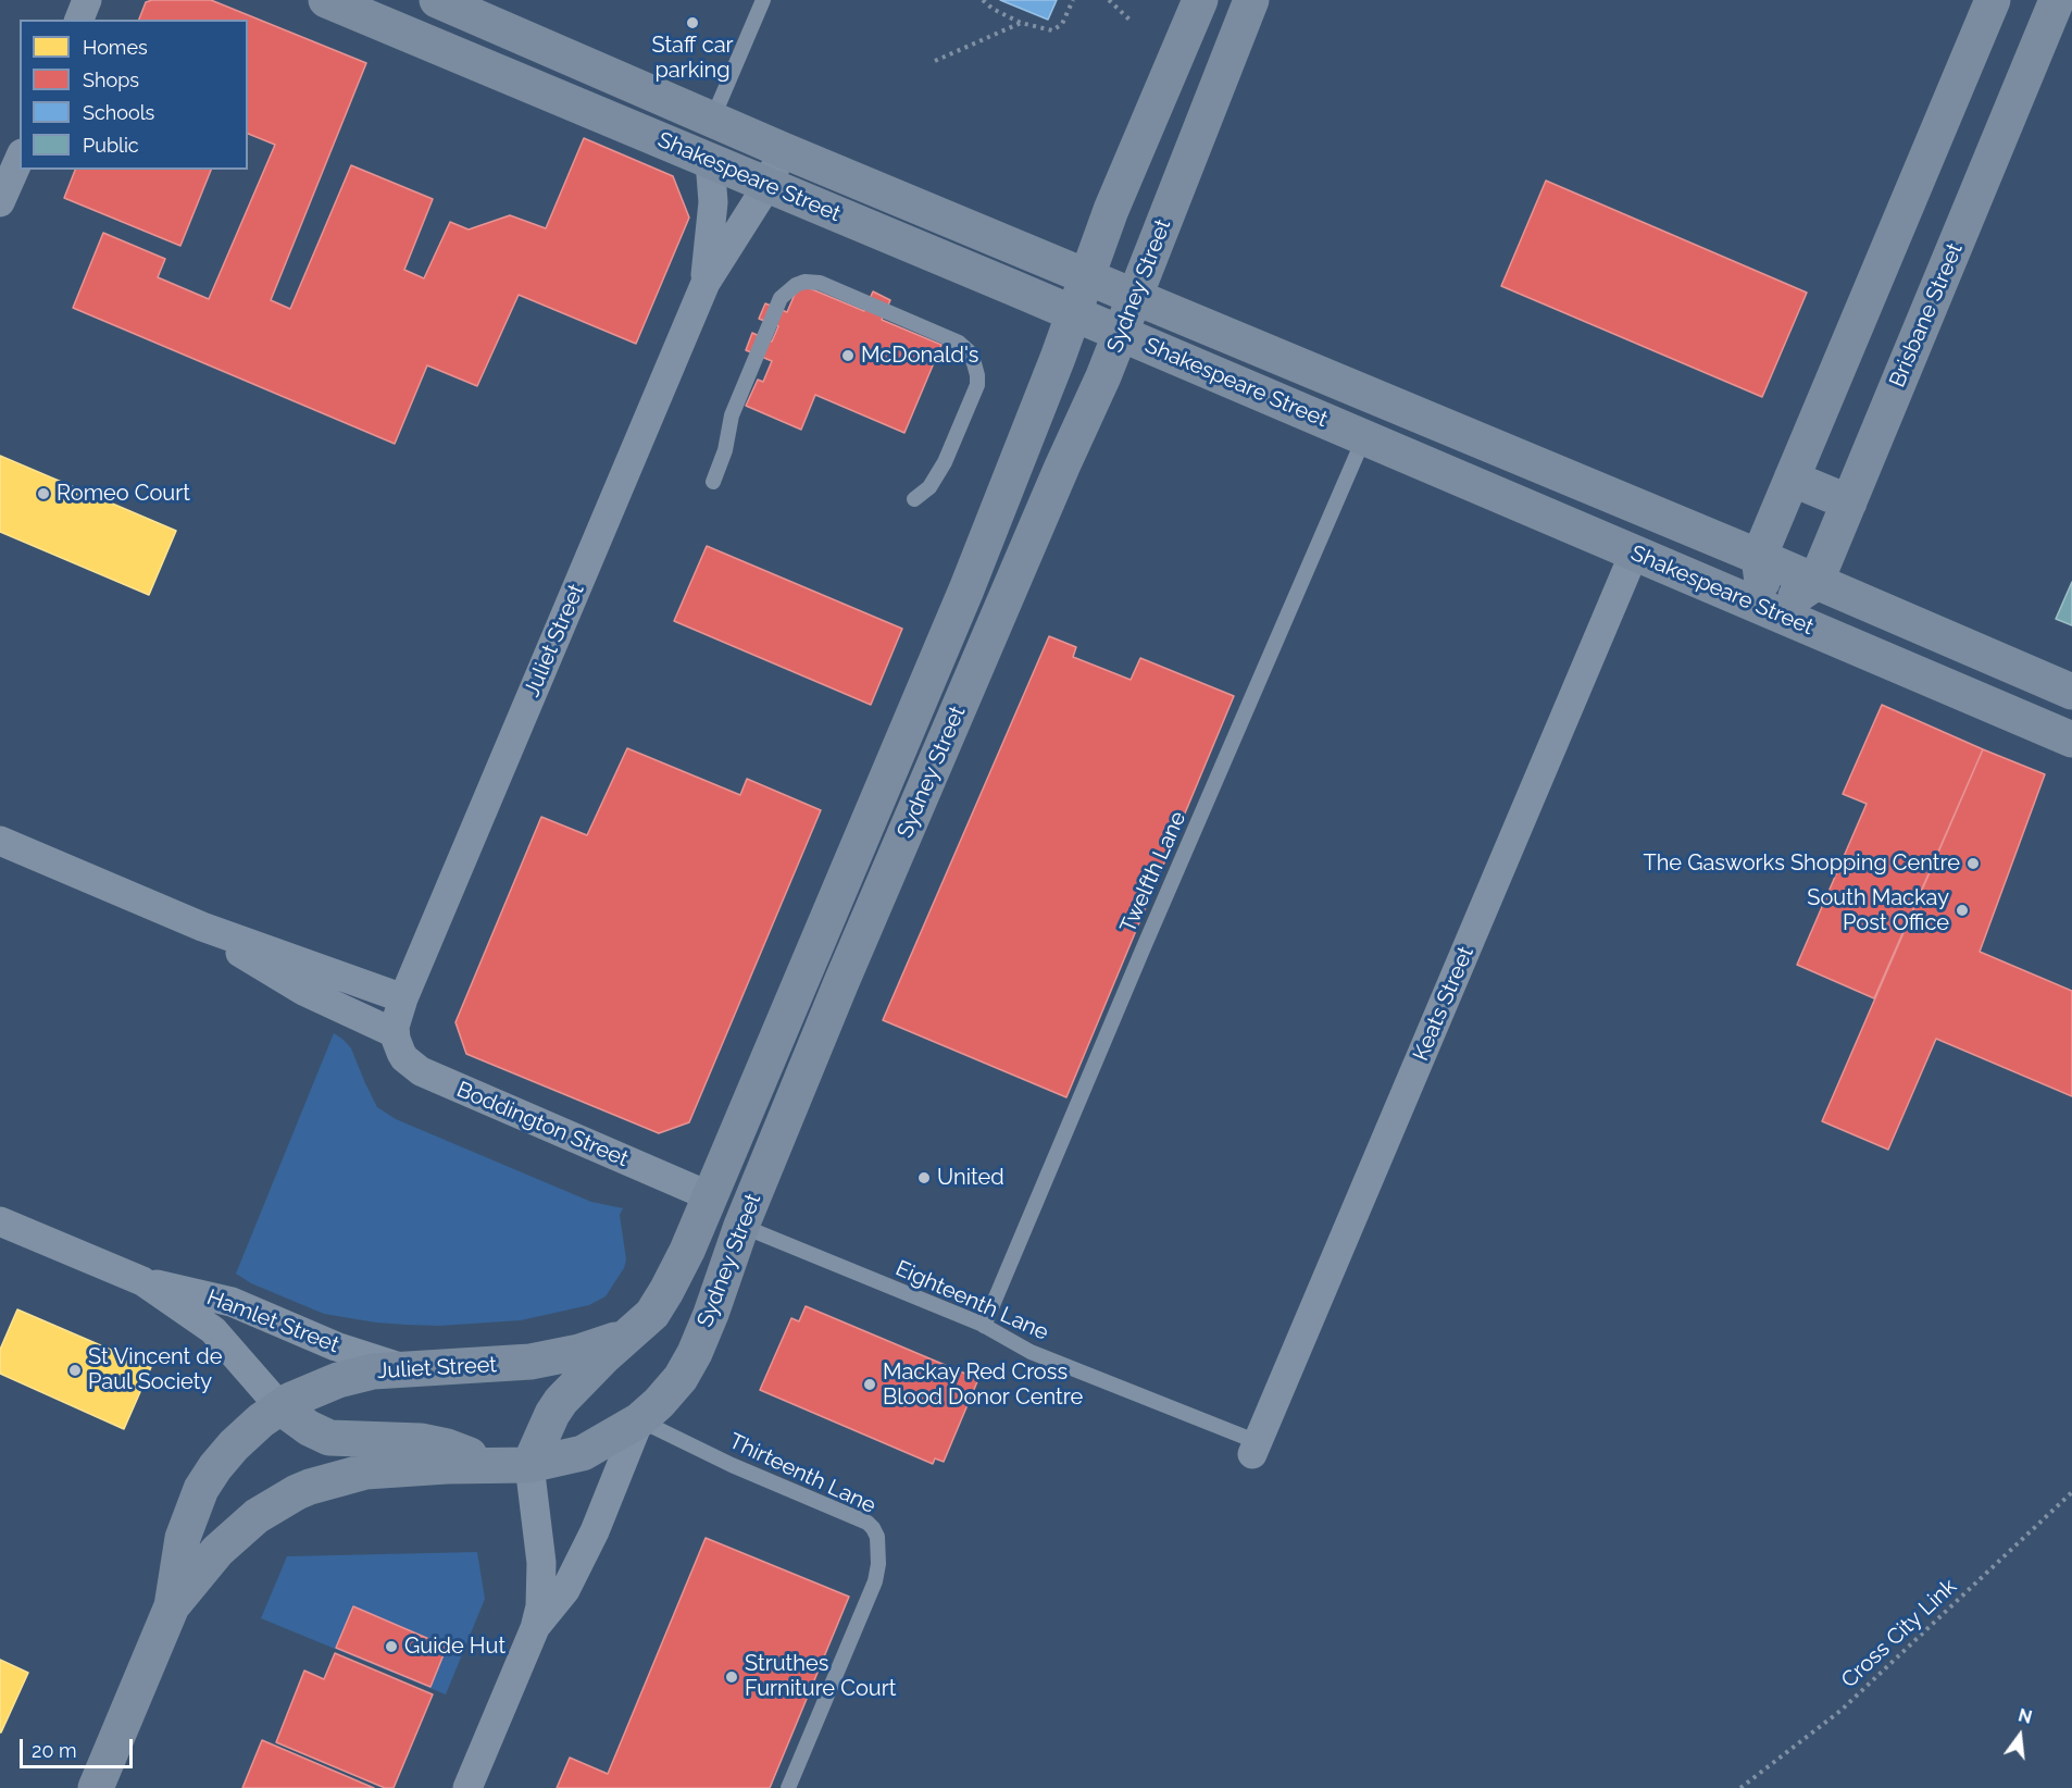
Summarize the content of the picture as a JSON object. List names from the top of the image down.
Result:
{
  "streets": {
    "street": [
      "Shakespeare Street",
      "Sydney Street",
      "Brisbane Street",
      "Juliet Street",
      "Keats Street",
      "Boddington Street",
      "Hamlet Street"
    ],
    "lane": ["Twelfth Lane", "Eighteenth Lane", "Thirteenth Lane"],
    "path": ["Cross City Link"]
  },
  "crossings": [
    ["Shakespeare Street", "Sydney Street"],
    ["Shakespeare Street", "Brisbane Street"],
    ["Shakespeare Street", "Juliet Street"],
    ["Shakespeare Street", "Twelfth Lane"],
    ["Shakespeare Street", "Keats Street"],
    ["Sydney Street", "Juliet Street"],
    ["Sydney Street", "Boddington Street"],
    ["Sydney Street", "Eighteenth Lane"],
    ["Sydney Street", "Thirteenth Lane"],
    ["Juliet Street", "Hamlet Street"],
    ["Twelfth Lane", "Eighteenth Lane"],
    ["Keats Street", "Eighteenth Lane"]
  ],
  "places": [
    "Staff car parking",
    "McDonald's",
    "Romeo Court",
    "The Gasworks Shopping Centre",
    "South Mackay Post Office",
    "United",
    "St Vincent de Paul Society",
    "Mackay Red Cross Blood Donor Centre",
    "Guide Hut",
    "Struthes Furniture Court"
  ],
  "legend": [
    "Homes",
    "Shops",
    "Schools",
    "Public"
  ],
  "scale_bar": "20 m",
  "north": "top"
}
